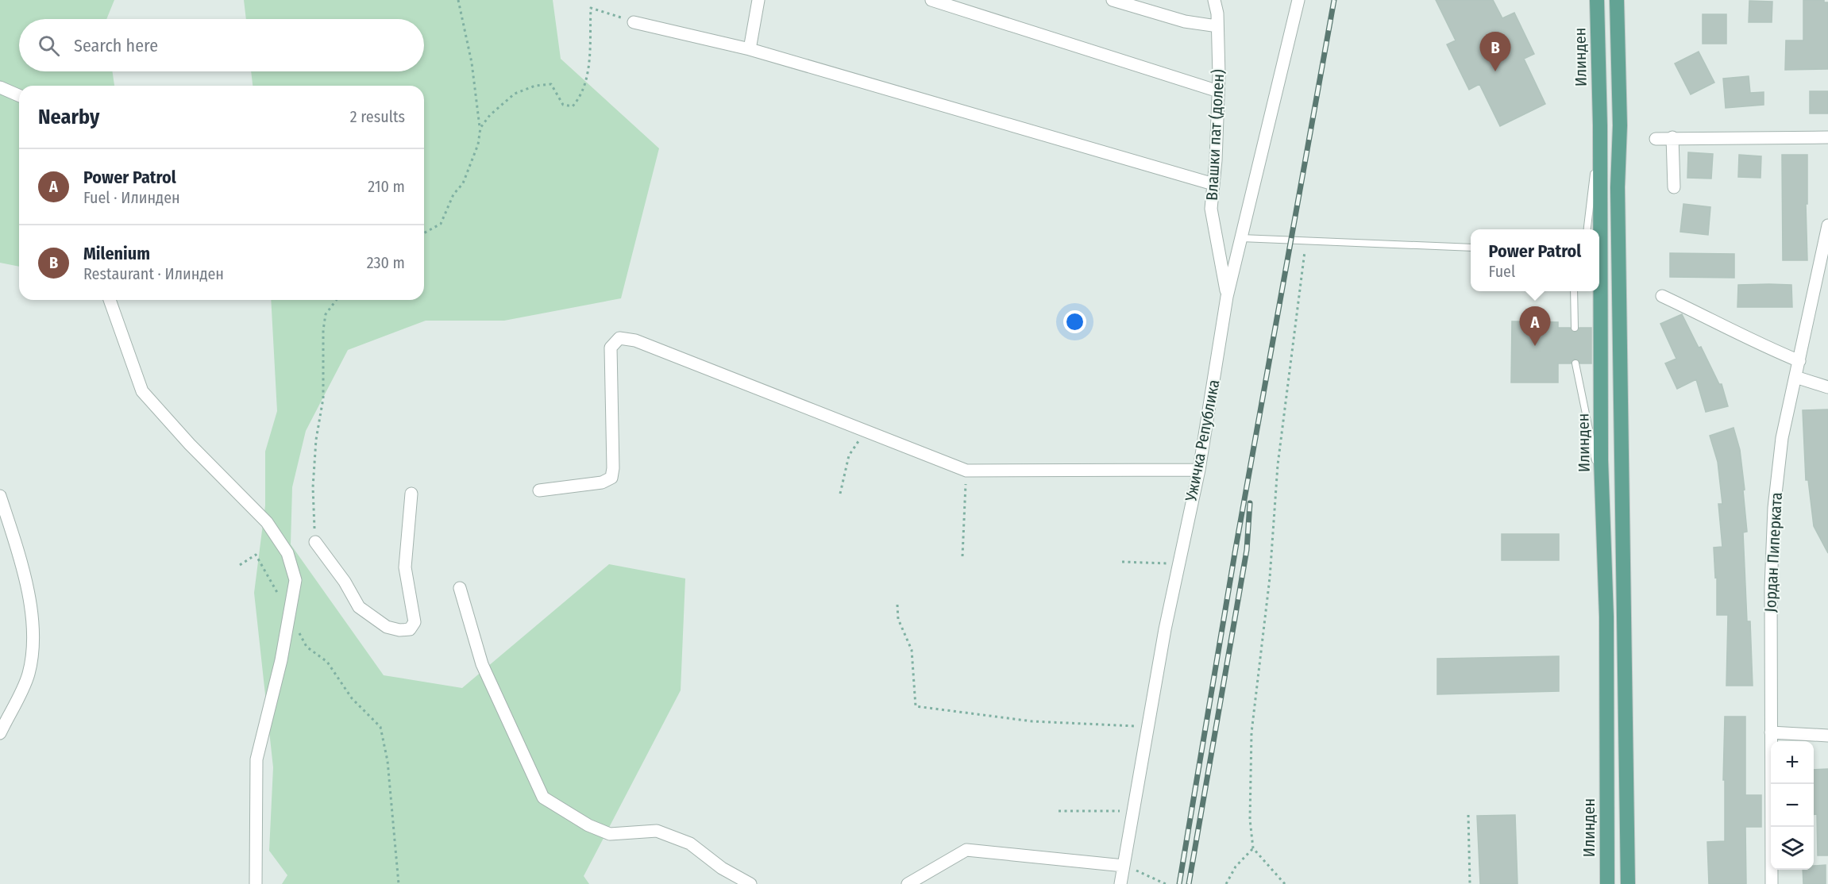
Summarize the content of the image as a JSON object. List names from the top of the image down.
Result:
{
  "streets": {
    "main road": ["Илинден"],
    "street": ["Влашки пат (долен)", "Ужичка Република", "Јордан Пиперката"]
  },
  "crossings": [
    ["Влашки пат (долен)", "Ужичка Република"]
  ],
  "page": {
    "search": "Search here",
    "pins": ["B", "A"],
    "heading": ["Nearby", "2 results"],
    "list": [
      {
        "mark": "A",
        "name": "Power Patrol",
        "note": "Fuel · Илинден",
        "value": "210 m"
      },
      {
        "mark": "B",
        "name": "Milenium",
        "note": "Restaurant · Илинден",
        "value": "230 m"
      }
    ],
    "popup": ["Power Patrol", "Fuel"],
    "map_buttons": ["+", "−"]
  }
}
